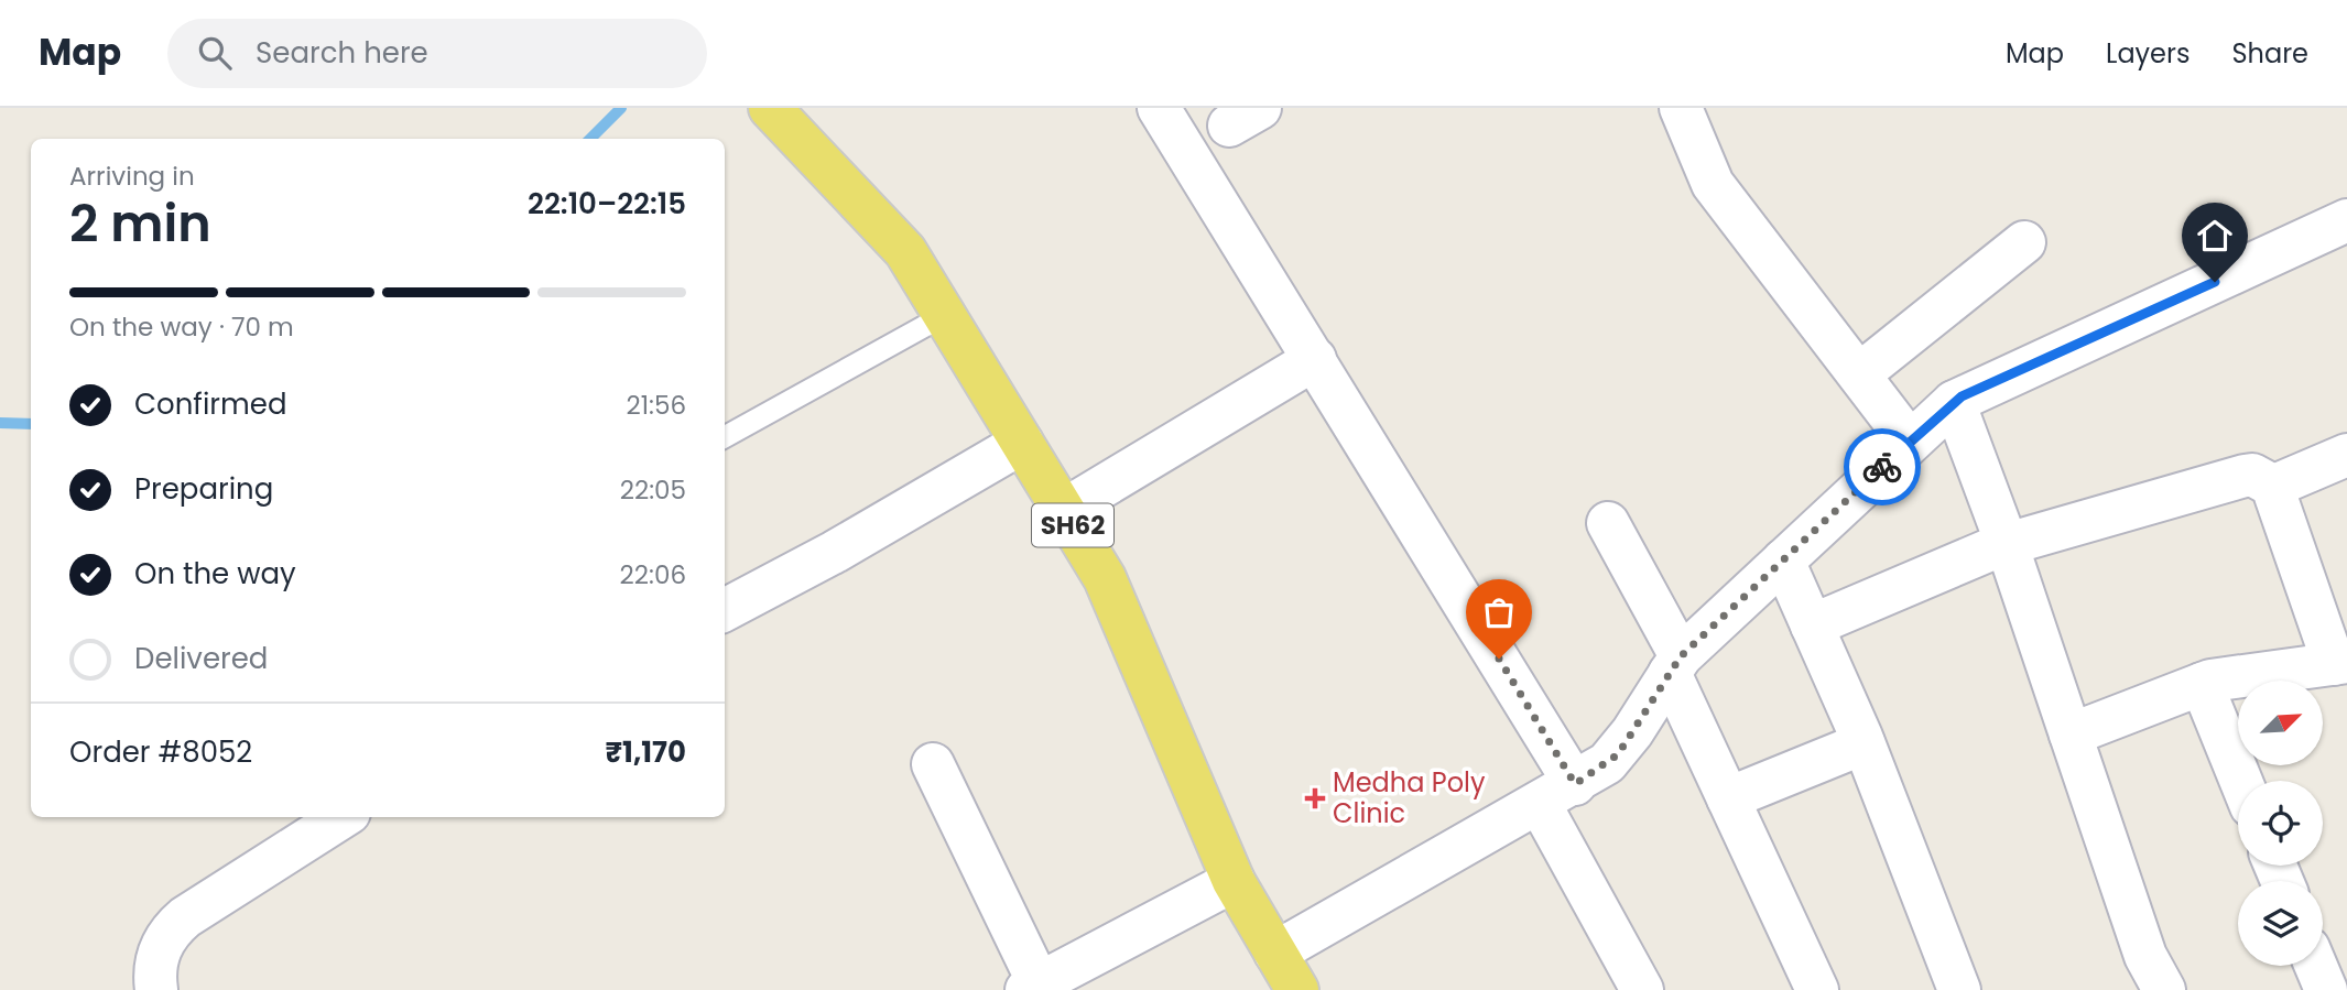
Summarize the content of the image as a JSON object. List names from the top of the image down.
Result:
{
  "streets": {
    "main road": ["SH62"]
  },
  "places": {
    "health": ["Medha Poly Clinic"]
  },
  "north": "top right",
  "page": {
    "header": "Map",
    "search": "Search here",
    "nav": ["Map", "Layers", "Share"],
    "heading": ["2 min", "Arriving in", "22:10–22:15"],
    "panel": ["Order #8052", "₹1,170"],
    "bar": "On the way · 70 m",
    "list": [
      ["Confirmed", "21:56"],
      ["Preparing", "22:05"],
      ["On the way", "22:06"],
      "Delivered"
    ]
  }
}
